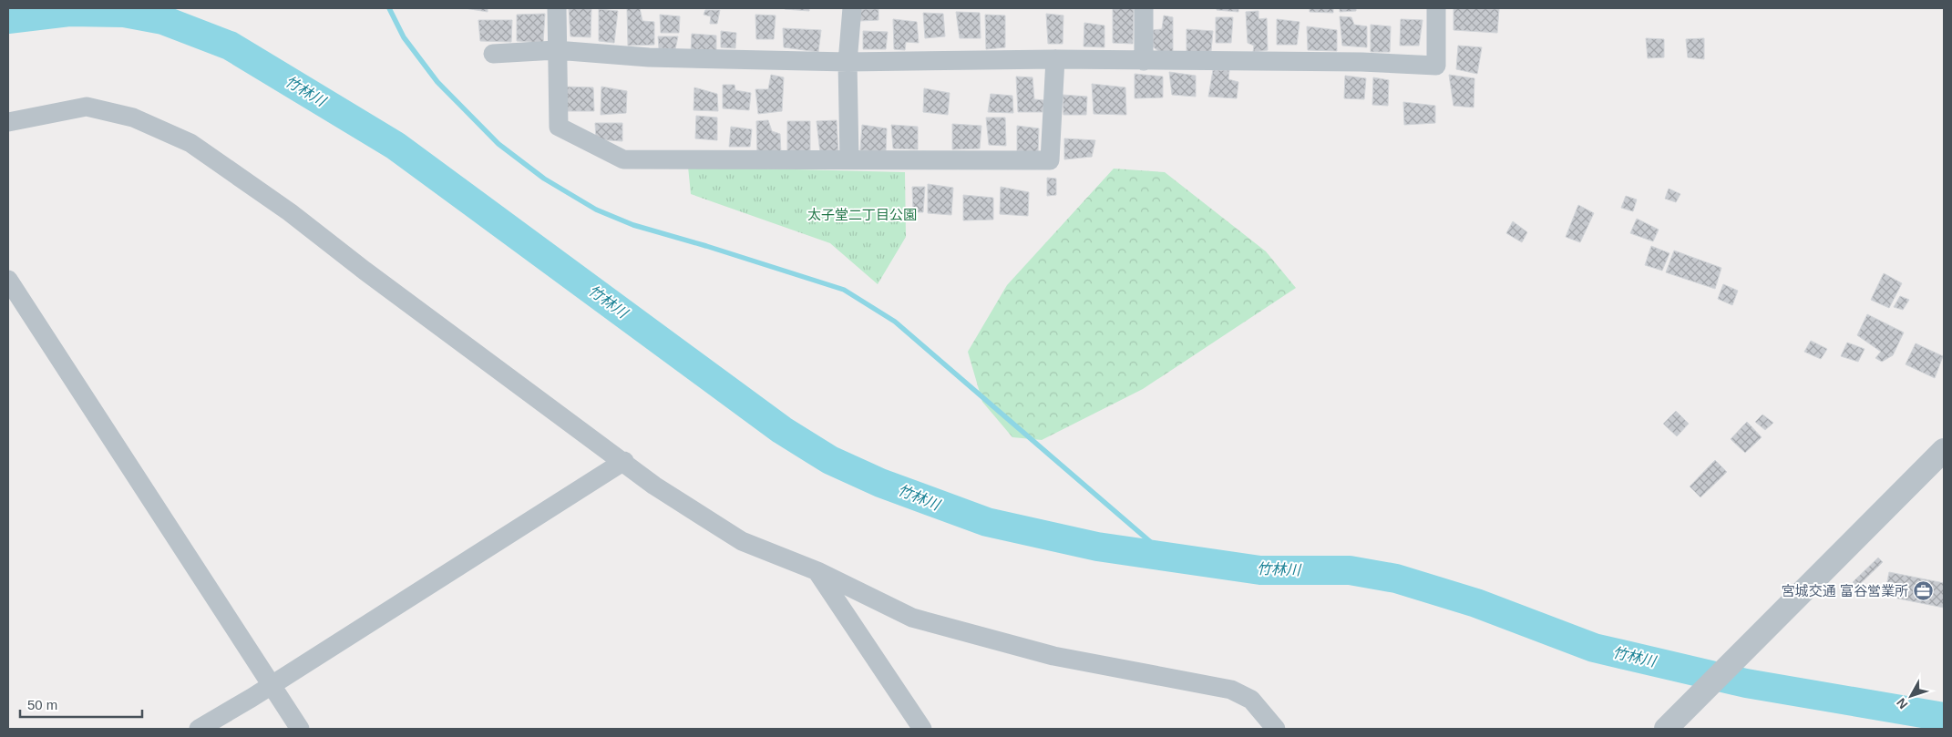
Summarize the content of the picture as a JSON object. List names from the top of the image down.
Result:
{
  "water": ["竹林川"],
  "parks": ["太子堂二丁目公園"],
  "places": {
    "office": ["宮城交通 富谷営業所"]
  },
  "scale_bar": "50 m",
  "north": "bottom left"
}
